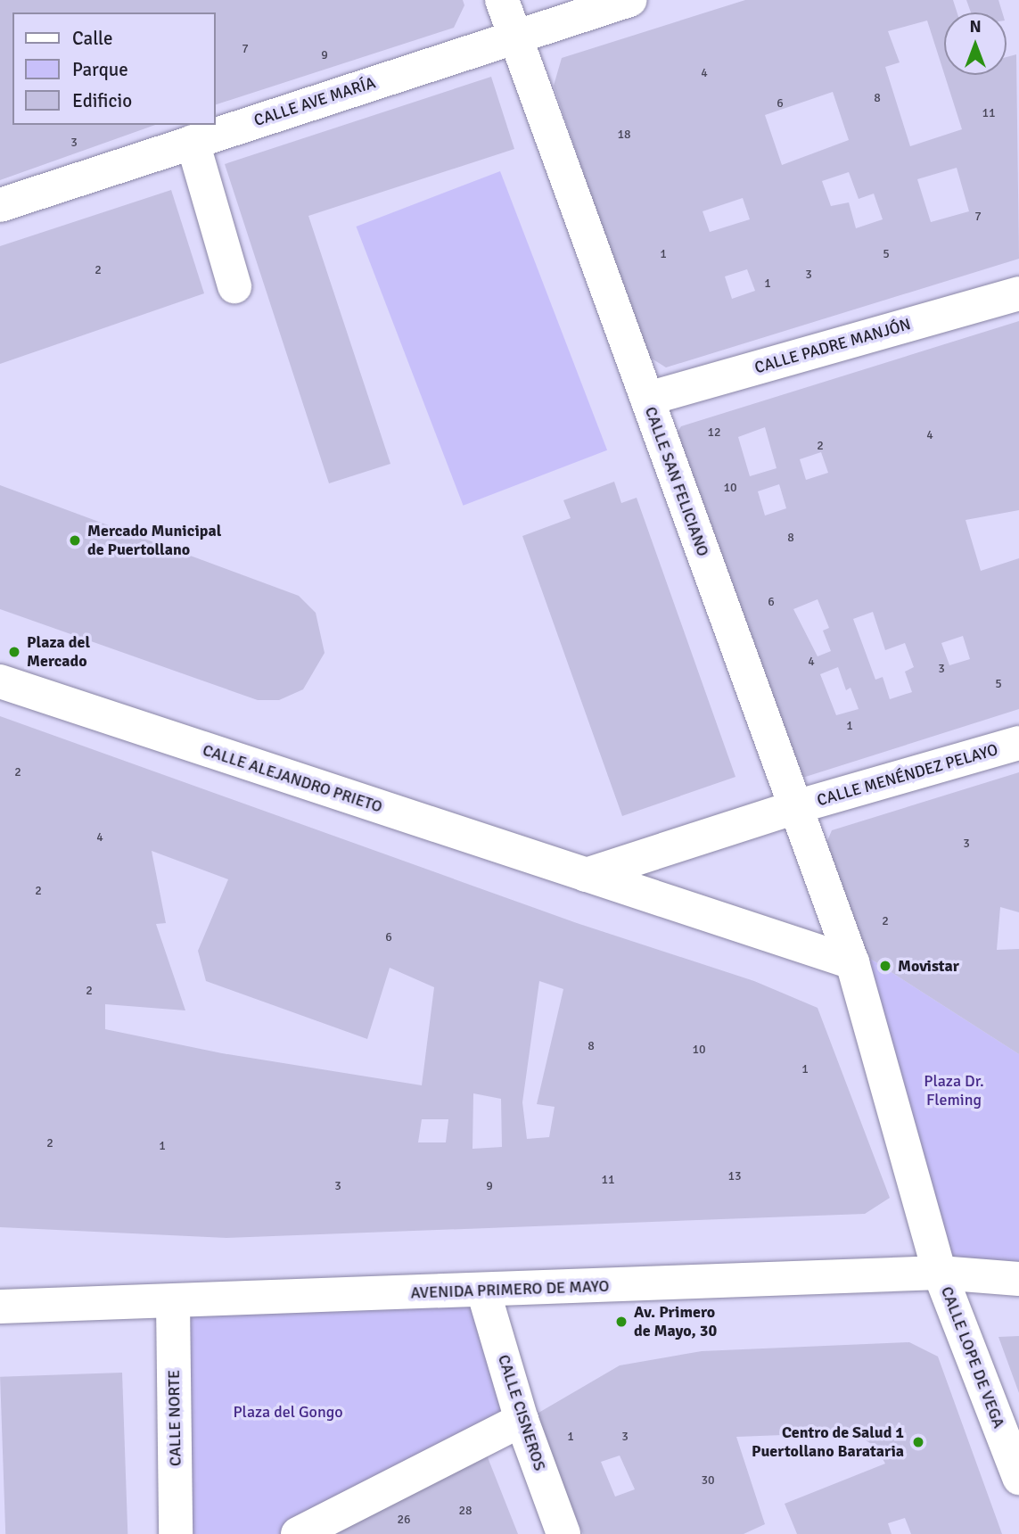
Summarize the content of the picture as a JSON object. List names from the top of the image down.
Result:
{
  "streets": {
    "street": [
      "CALLE AVE MARÍA",
      "CALLE PADRE MANJÓN",
      "CALLE SAN FELICIANO",
      "CALLE MENÉNDEZ PELAYO",
      "CALLE ALEJANDRO PRIETO",
      "AVENIDA PRIMERO DE MAYO",
      "CALLE LOPE DE VEGA",
      "CALLE CISNEROS",
      "CALLE NORTE"
    ]
  },
  "crossings": [
    ["CALLE AVE MARÍA", "CALLE SAN FELICIANO"],
    ["CALLE PADRE MANJÓN", "CALLE SAN FELICIANO"],
    ["CALLE SAN FELICIANO", "CALLE MENÉNDEZ PELAYO"],
    ["CALLE SAN FELICIANO", "CALLE ALEJANDRO PRIETO"],
    ["AVENIDA PRIMERO DE MAYO", "CALLE LOPE DE VEGA"],
    ["AVENIDA PRIMERO DE MAYO", "CALLE CISNEROS"],
    ["AVENIDA PRIMERO DE MAYO", "CALLE NORTE"]
  ],
  "parks": ["Plaza Dr. Fleming", "Plaza del Gongo"],
  "places": [
    "Mercado Municipal de Puertollano",
    "Plaza del Mercado",
    "Movistar",
    "Av. Primero de Mayo, 30",
    "Centro de Salud 1 Puertollano Barataria"
  ],
  "house_numbers": [
    "7",
    "9",
    "4",
    "8",
    "6",
    "11",
    "18",
    "3",
    "7",
    "1",
    "5",
    "2",
    "3",
    "1",
    "12",
    "4",
    "2",
    "10",
    "8",
    "6",
    "4",
    "3",
    "5",
    "1",
    "2",
    "4",
    "3",
    "2",
    "2",
    "6",
    "2",
    "8",
    "10",
    "1",
    "2",
    "1",
    "13",
    "11",
    "3",
    "9",
    "1",
    "3",
    "30",
    "28",
    "26"
  ],
  "legend": ["Calle", "Parque", "Edificio"],
  "north": "top"
}
